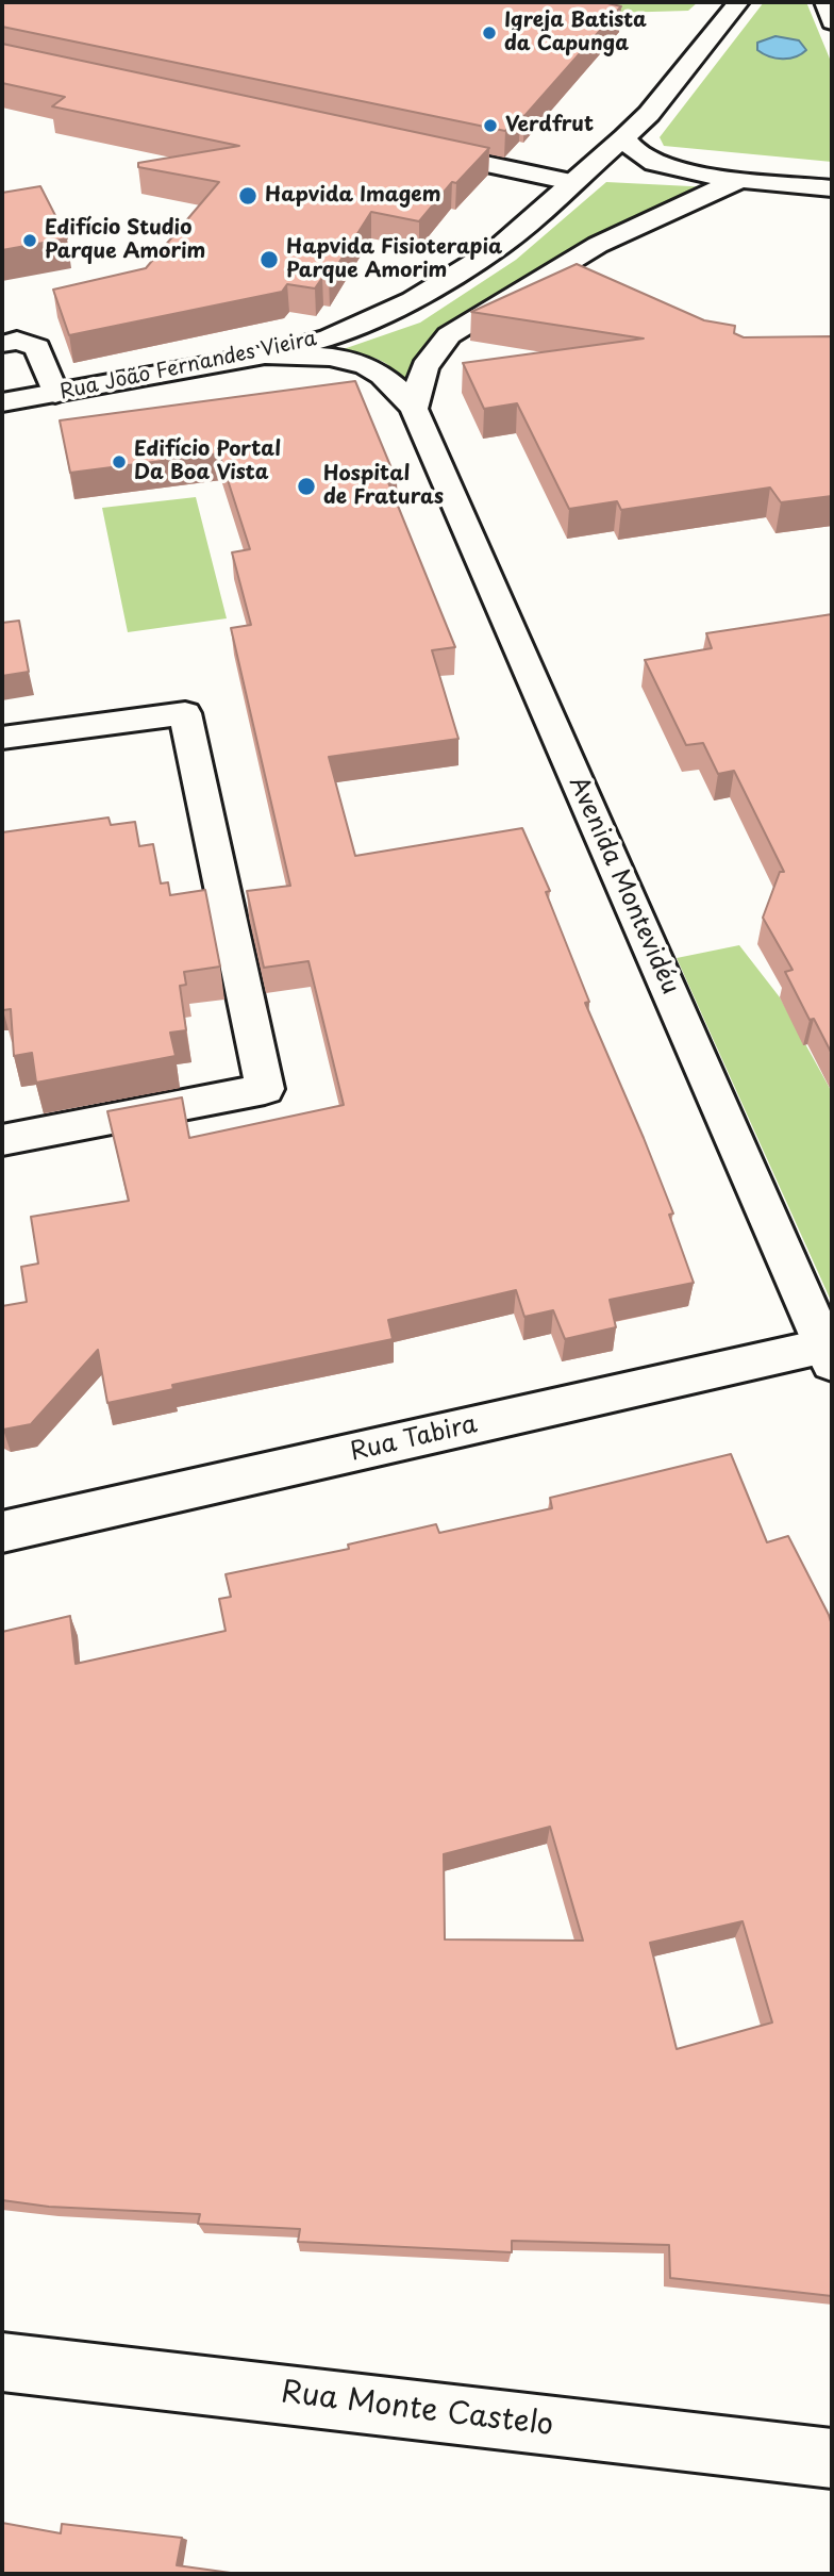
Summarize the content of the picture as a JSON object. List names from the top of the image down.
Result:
{
  "streets": {
    "main road": [
      "Rua João Fernandes Vieira",
      "Avenida Montevidéu",
      "Rua Tabira",
      "Rua Monte Castelo"
    ]
  },
  "crossings": [
    ["Rua João Fernandes Vieira", "Avenida Montevidéu"],
    ["Avenida Montevidéu", "Rua Tabira"]
  ],
  "places": [
    "Igreja Batista da Capunga",
    "Verdfrut",
    "Hapvida Imagem",
    "Edifício Studio Parque Amorim",
    "Hapvida Fisioterapia Parque Amorim",
    "Edifício Portal Da Boa Vista",
    "Hospital de Fraturas"
  ]
}
